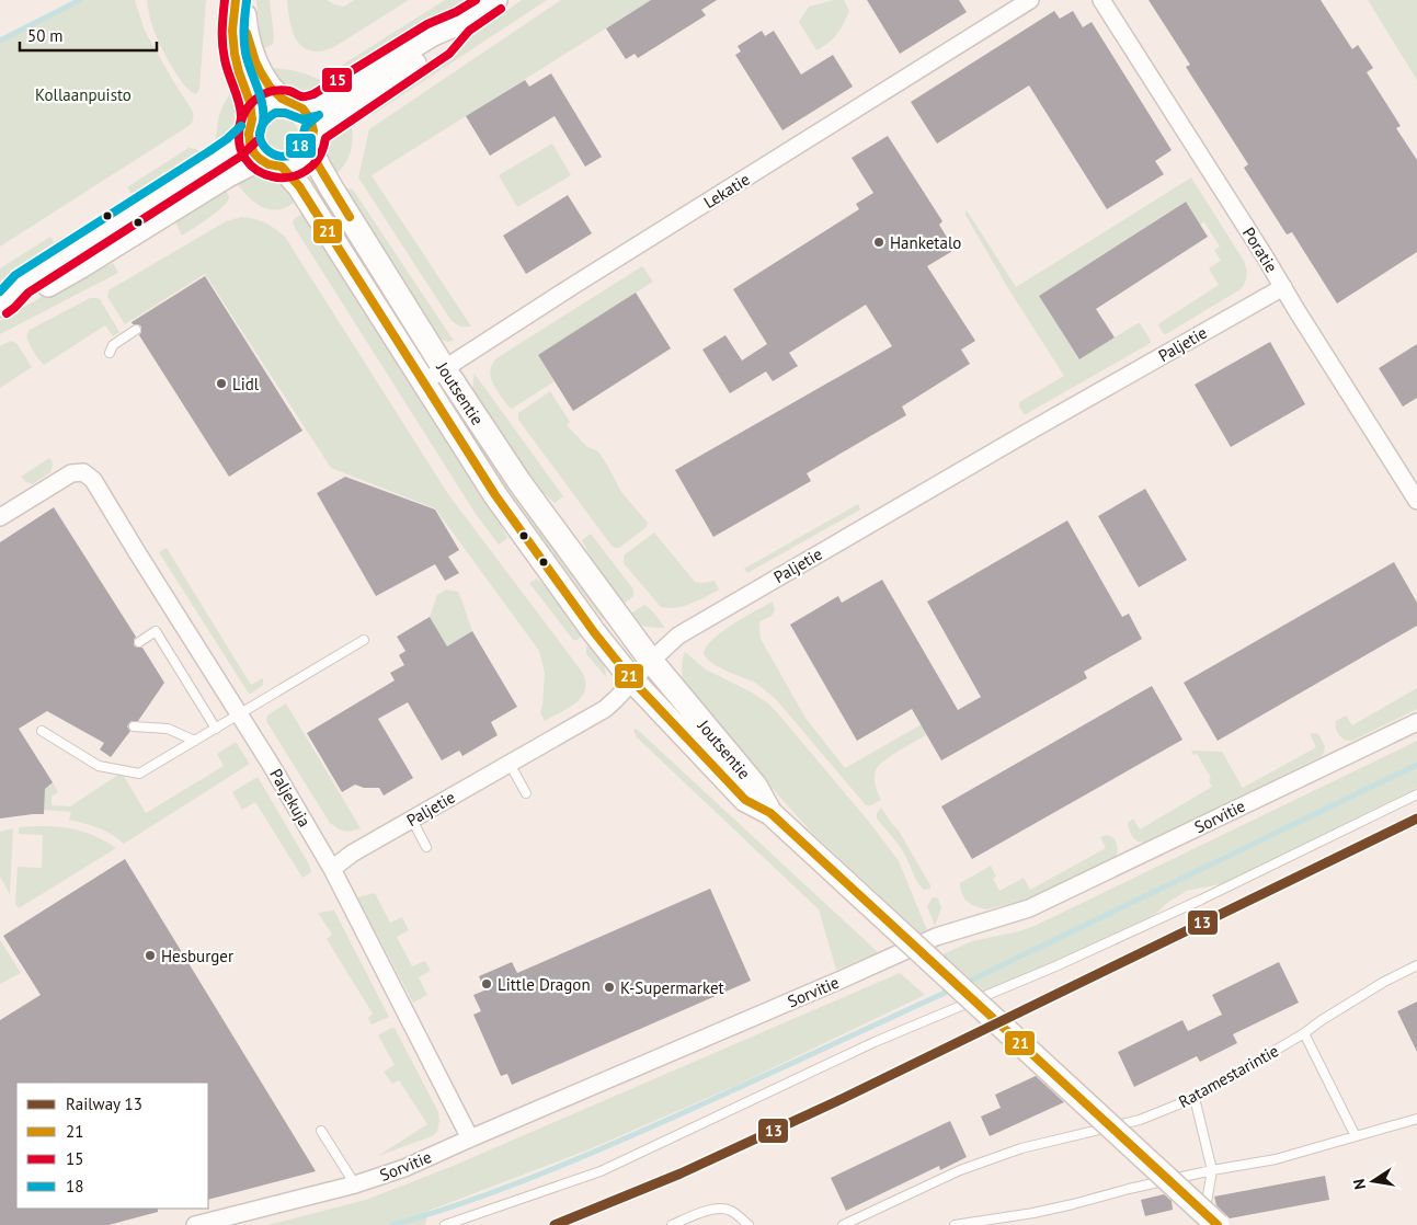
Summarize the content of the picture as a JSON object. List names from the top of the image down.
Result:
{
  "streets": {
    "main road": ["Joutsentie"],
    "street": [
      "Lekatie",
      "Poratie",
      "Paljetie",
      "Paljekuja",
      "Sorvitie"
    ],
    "lane": ["Ratamestarintie"]
  },
  "crossings": [
    ["Lekatie", "Joutsentie"],
    ["Poratie", "Paljetie"],
    ["Paljetie", "Joutsentie"],
    ["Paljetie", "Paljekuja"],
    ["Paljekuja", "Sorvitie"]
  ],
  "parks": ["Kollaanpuisto"],
  "places": [
    "Hanketalo",
    "Lidl",
    "Hesburger",
    "Little Dragon",
    "K-Supermarket"
  ],
  "lines": [
    "transit line 21",
    "transit line 15",
    "transit line 18",
    "rail line 13"
  ],
  "legend": [
    "Railway 13",
    "21",
    "15",
    "18"
  ],
  "scale_bar": "50 m",
  "north": "left"
}
